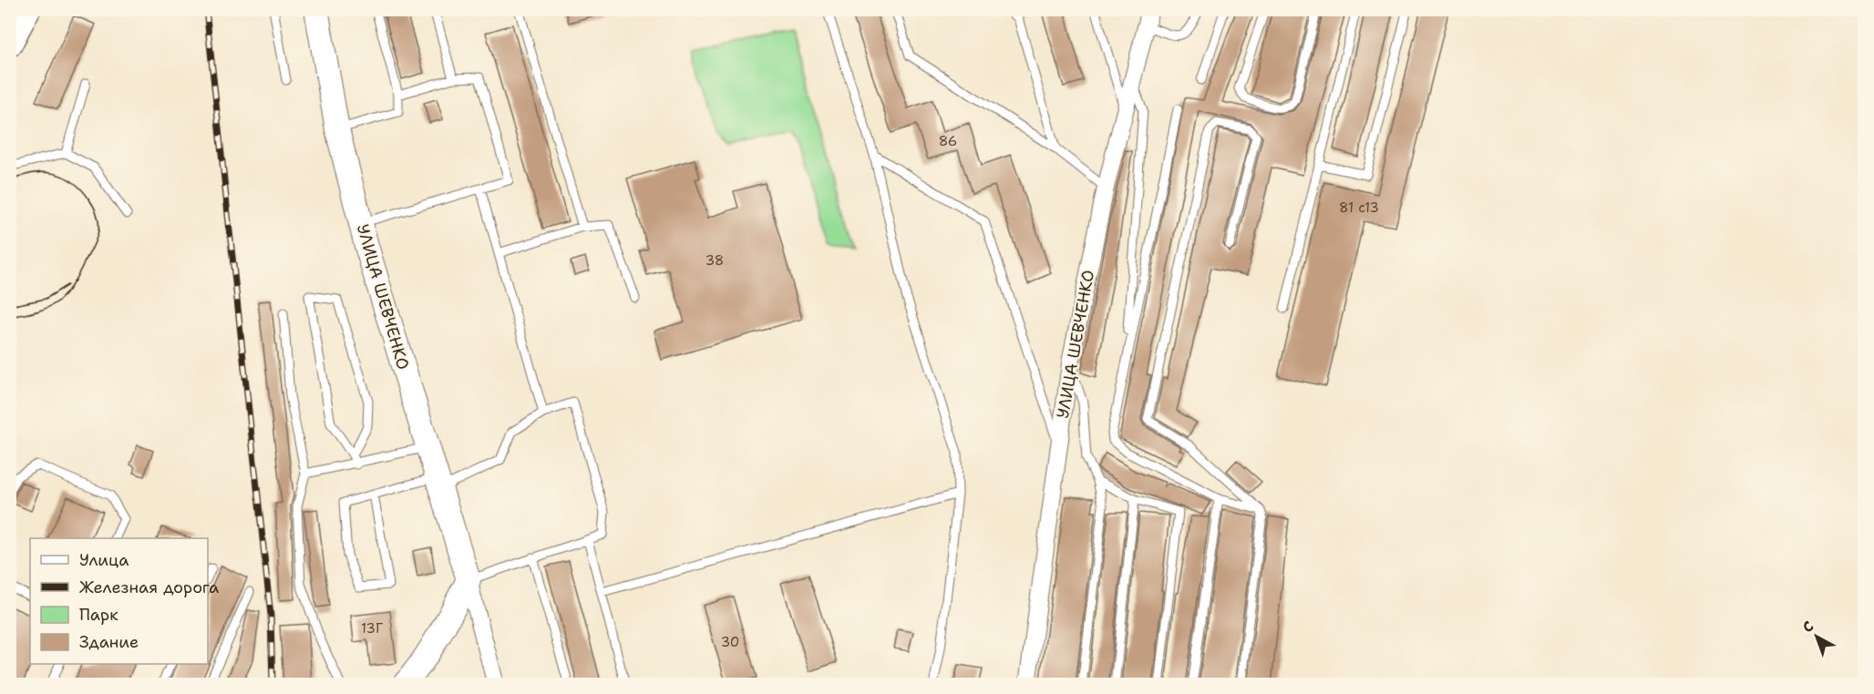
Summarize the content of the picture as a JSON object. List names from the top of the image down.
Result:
{
  "streets": {
    "street": ["УЛИЦА ШЕВЧЕНКО"]
  },
  "house_numbers": [
    "86",
    "81 с13",
    "38",
    "13Г",
    "30"
  ],
  "legend": [
    "Улица",
    "Железная дорога",
    "Парк",
    "Здание"
  ],
  "north": "top left"
}
